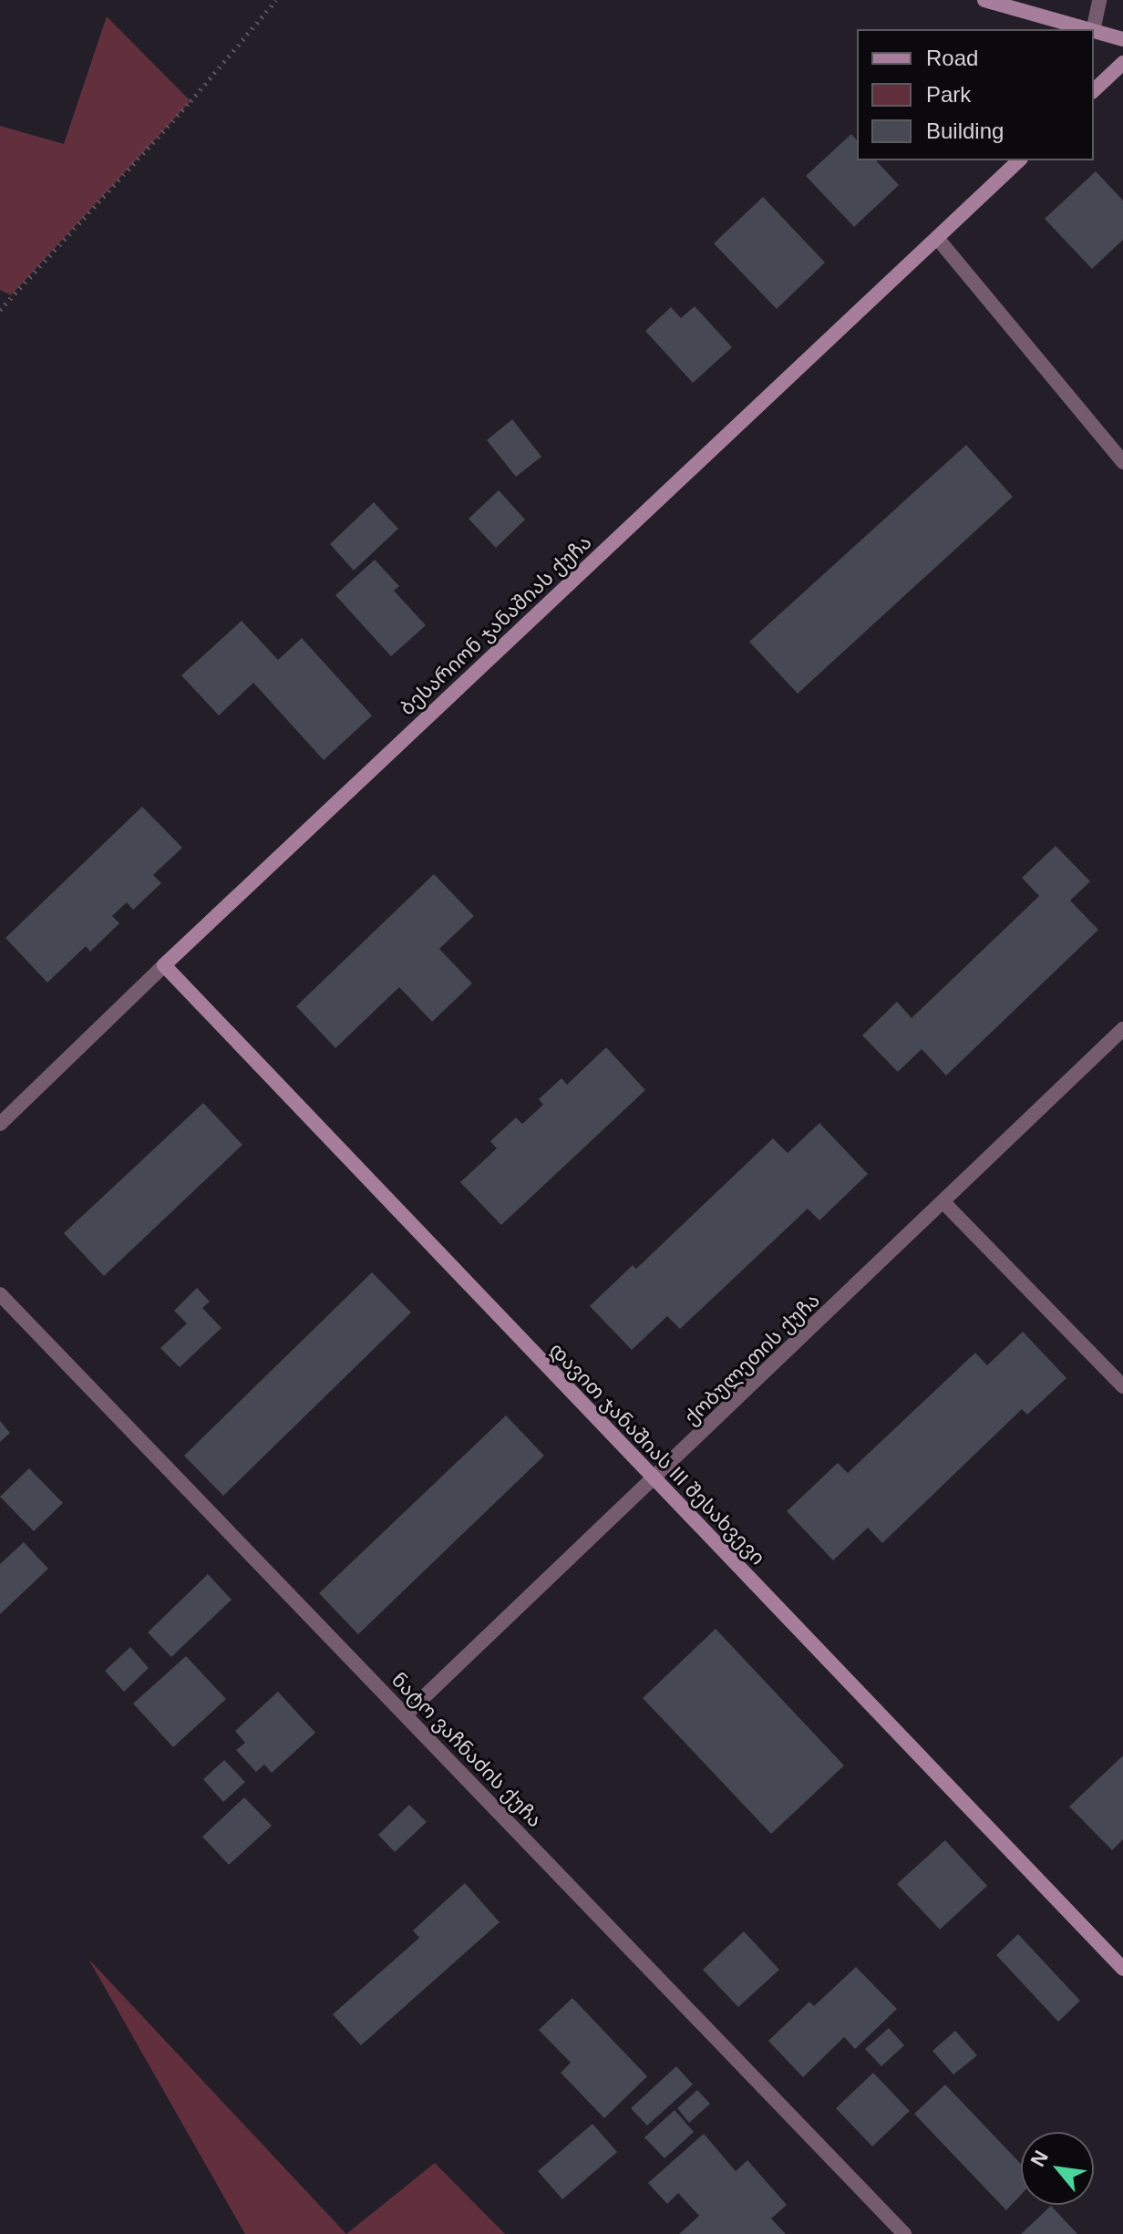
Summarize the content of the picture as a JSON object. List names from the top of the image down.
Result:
{
  "streets": {
    "street": [
      "ბესარიონ ჯანაშიას ქუჩა",
      "ქობულეთის ქუჩა",
      "დავით ჯანაშიას III შესახვევი",
      "ნატო ვაჩნაძის ქუჩა"
    ]
  },
  "crossings": [
    ["ბესარიონ ჯანაშიას ქუჩა", "დავით ჯანაშიას III შესახვევი"],
    ["ქობულეთის ქუჩა", "დავით ჯანაშიას III შესახვევი"],
    ["ქობულეთის ქუჩა", "ნატო ვაჩნაძის ქუჩა"]
  ],
  "legend": ["Road", "Park", "Building"],
  "north": "top left"
}
